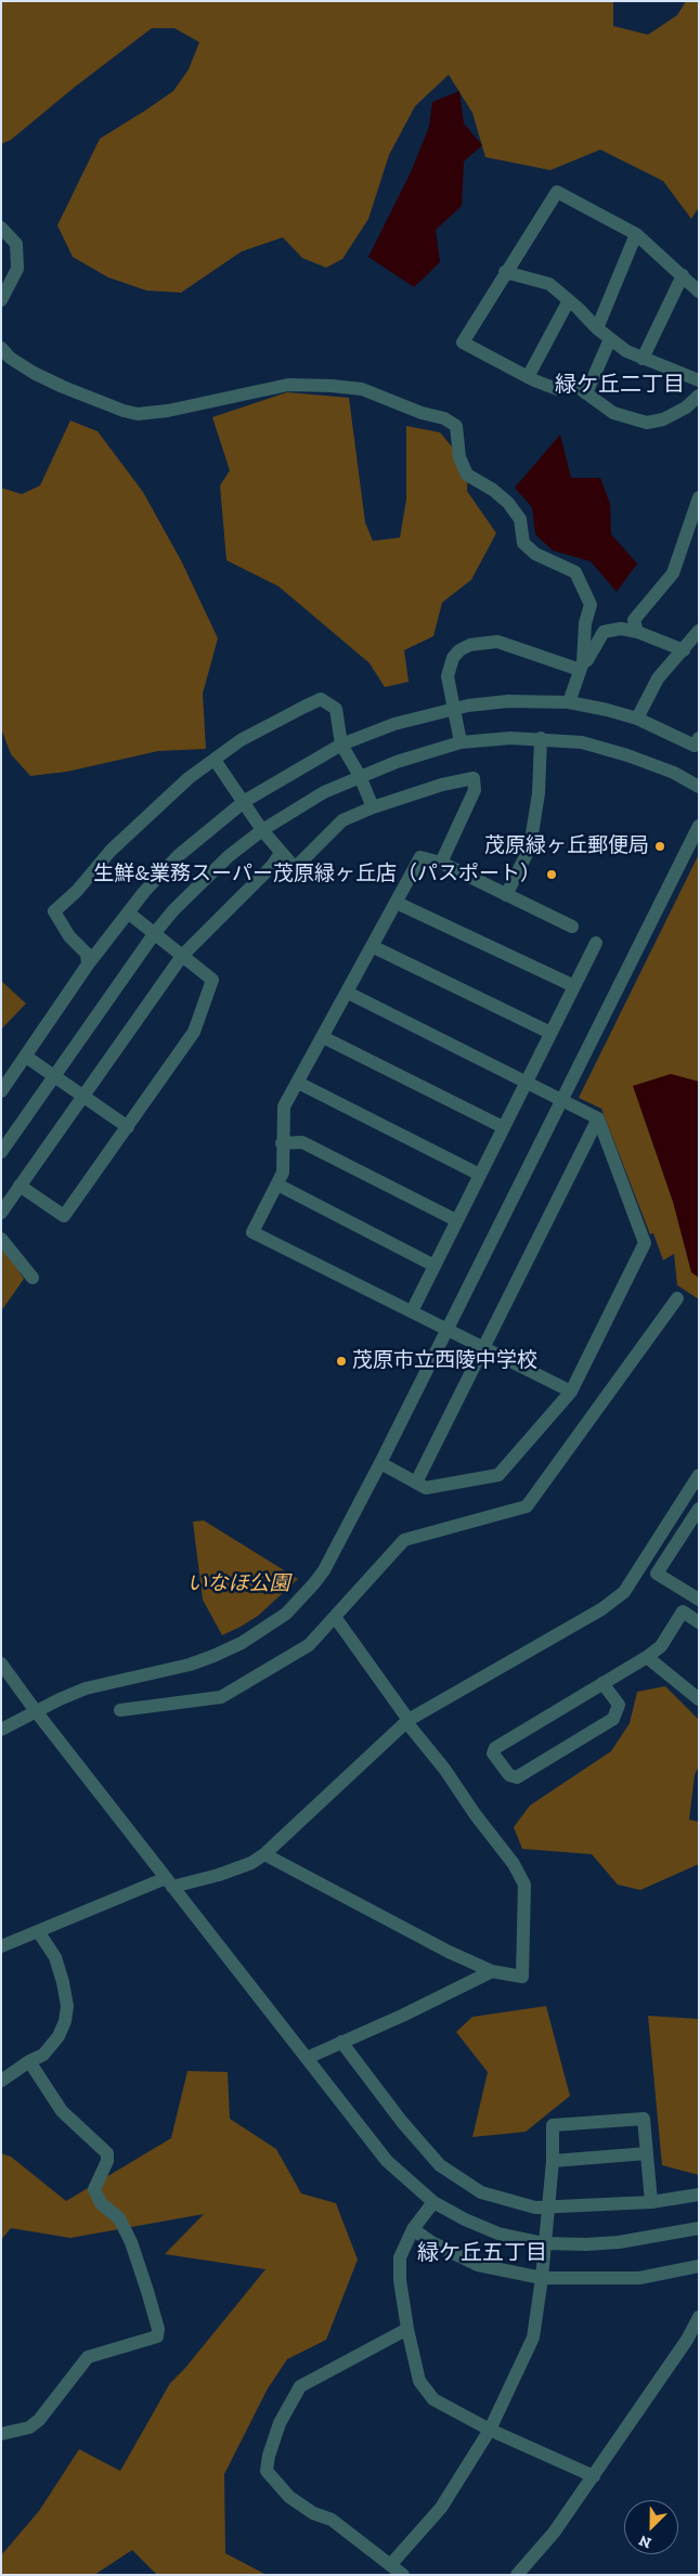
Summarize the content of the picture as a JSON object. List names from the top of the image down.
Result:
{
  "districts": ["緑ケ丘二丁目", "緑ケ丘五丁目"],
  "parks": ["いなほ公園"],
  "places": ["茂原緑ヶ丘郵便局", "生鮮&業務スーパー茂原緑ヶ丘店（パスポート）", "茂原市立西陵中学校"],
  "north": "bottom left"
}
